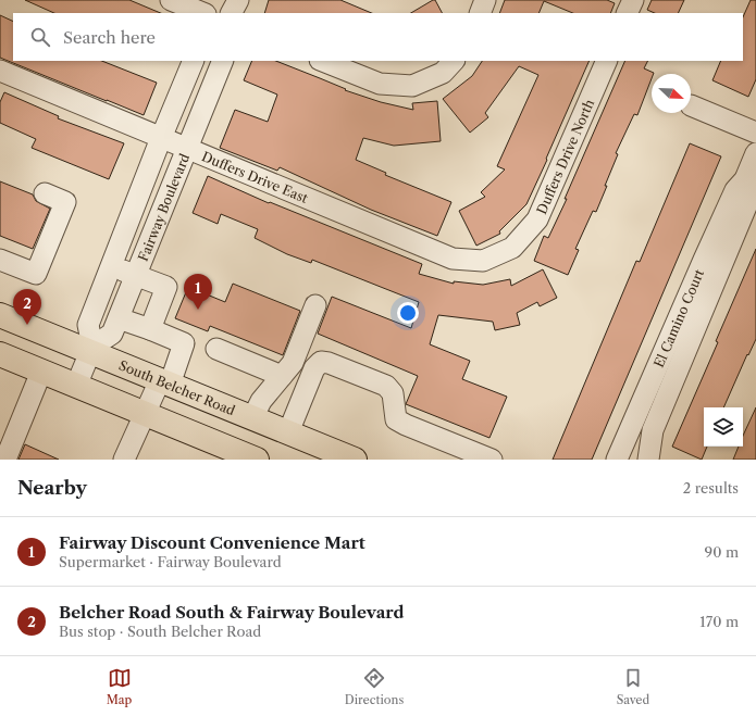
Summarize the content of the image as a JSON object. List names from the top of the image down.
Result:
{
  "streets": {
    "main road": ["South Belcher Road"],
    "street": [
      "Duffers Drive North",
      "Duffers Drive East",
      "Fairway Boulevard",
      "El Camino Court"
    ]
  },
  "crossings": [
    ["Duffers Drive North", "Duffers Drive East"],
    ["Duffers Drive East", "Fairway Boulevard"],
    ["Fairway Boulevard", "South Belcher Road"]
  ],
  "north": "bottom right",
  "page": {
    "search": "Search here",
    "pins": ["1", "2"],
    "heading": ["Nearby", "2 results"],
    "list": [
      {
        "mark": "1",
        "name": "Fairway Discount Convenience Mart",
        "note": "Supermarket · Fairway Boulevard",
        "value": "90 m"
      },
      {
        "mark": "2",
        "name": "Belcher Road South & Fairway Boulevard",
        "note": "Bus stop · South Belcher Road",
        "value": "170 m"
      }
    ],
    "nav": ["Map", "Directions", "Saved"]
  }
}
